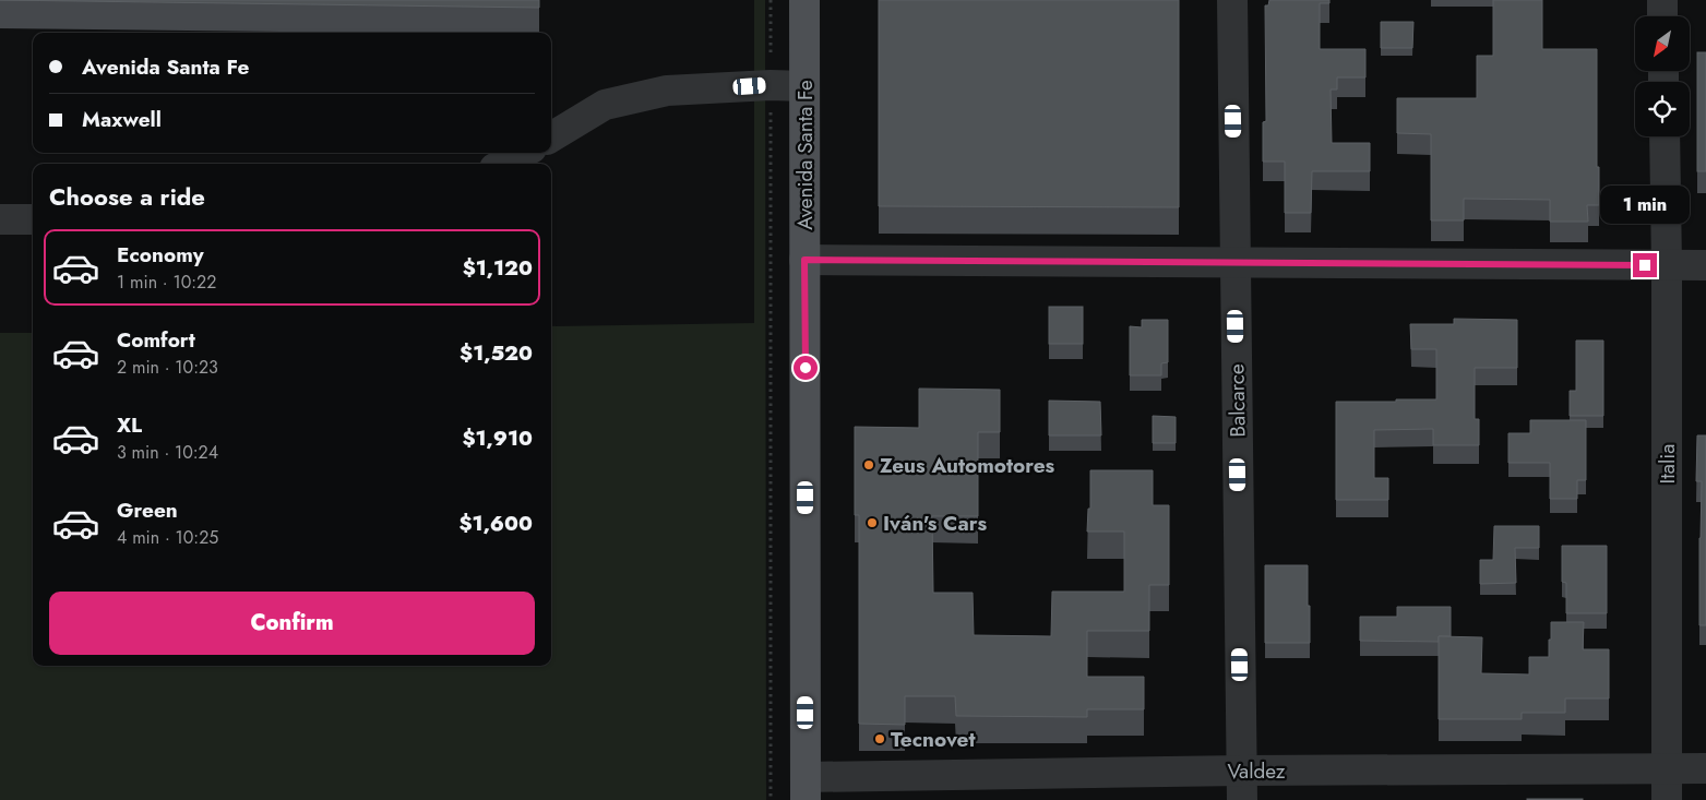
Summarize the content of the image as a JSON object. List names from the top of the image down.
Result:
{
  "streets": {
    "main road": ["Avenida Santa Fe"],
    "street": ["Balcarce", "Italia", "Valdez"]
  },
  "crossings": [
    ["Avenida Santa Fe", "Valdez"],
    ["Balcarce", "Valdez"],
    ["Italia", "Valdez"]
  ],
  "places": ["Zeus Automotores", "Iván's Cars", "Tecnovet"],
  "north": "bottom left",
  "page": {
    "banner": ["Avenida Santa Fe", "Maxwell"],
    "heading": "Choose a ride",
    "bubble": "1 min",
    "list": [
      {
        "name": "Economy",
        "note": "1 min · 10:22",
        "value": "$1,120"
      },
      {
        "name": "Comfort",
        "note": "2 min · 10:23",
        "value": "$1,520"
      },
      {
        "name": "XL",
        "note": "3 min · 10:24",
        "value": "$1,910"
      },
      {
        "name": "Green",
        "note": "4 min · 10:25",
        "value": "$1,600"
      }
    ],
    "buttons": "Confirm"
  }
}
